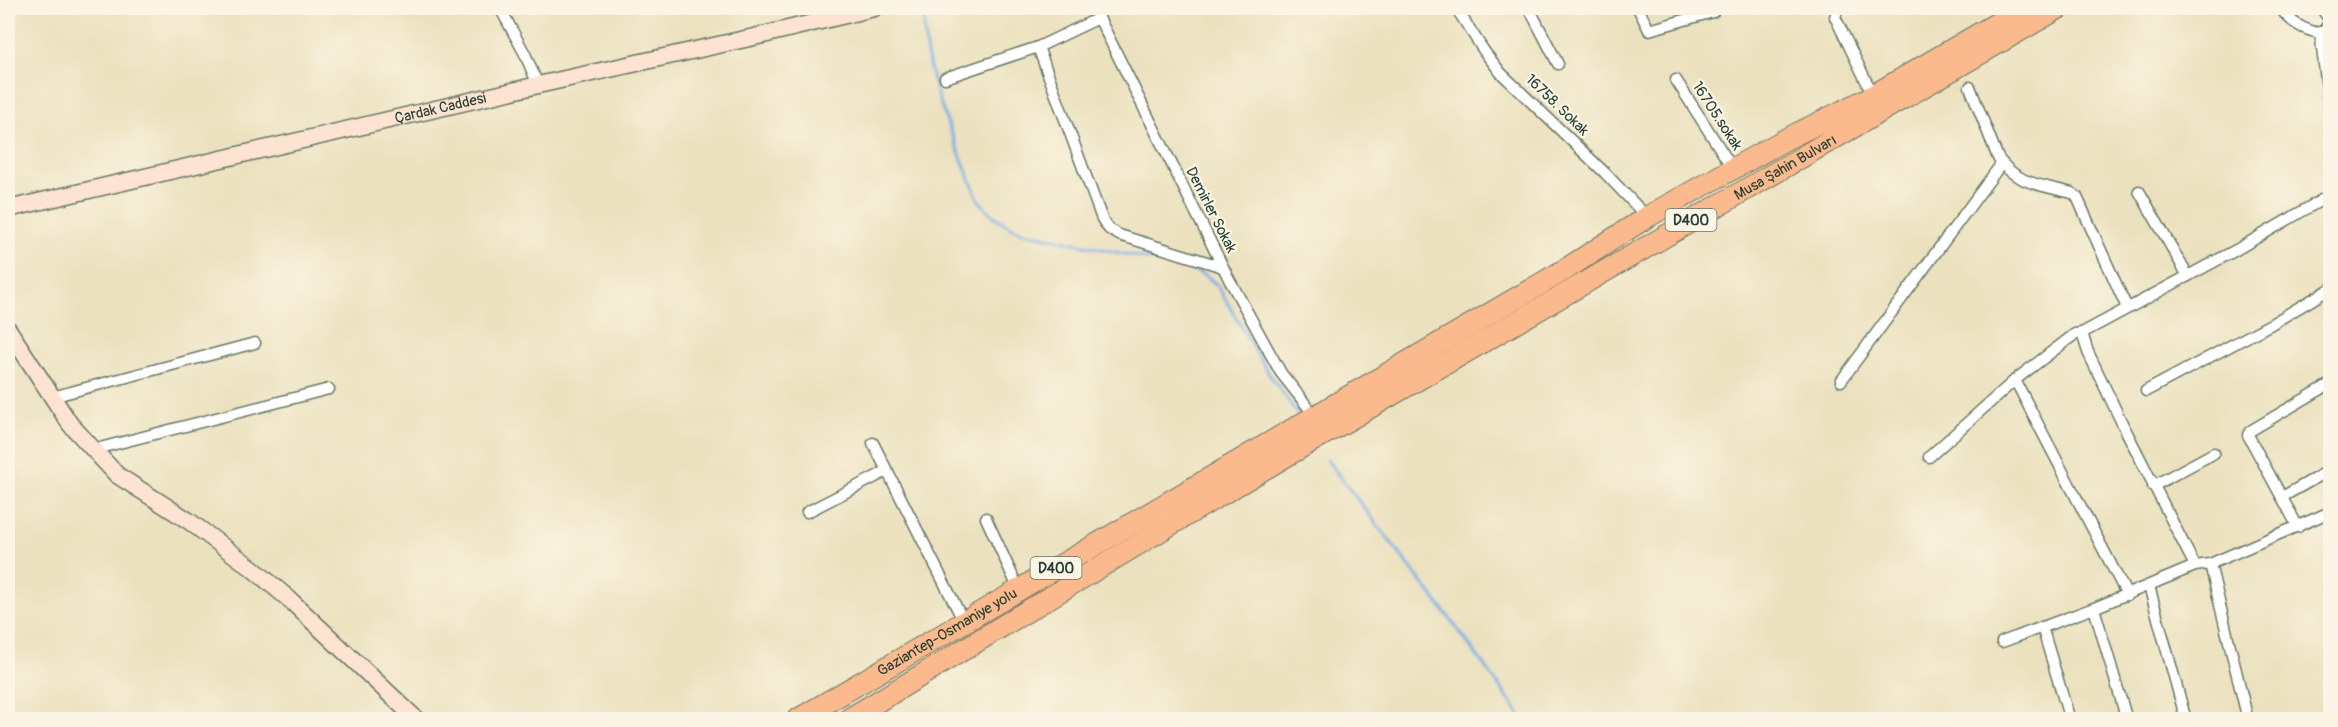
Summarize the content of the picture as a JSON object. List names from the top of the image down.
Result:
{
  "streets": {
    "highway": ["Musa Şahin Bulvarı", "D400", "Gaziantep-Osmaniye yolu"],
    "main road": ["Çardak Caddesi"],
    "street": ["16758. Sokak", "16705.sokak", "Demirler Sokak"]
  },
  "crossings": [
    ["16758. Sokak", "Musa Şahin Bulvarı"],
    ["16705.sokak", "Musa Şahin Bulvarı"],
    ["Musa Şahin Bulvarı", "Demirler Sokak"],
    ["Musa Şahin Bulvarı", "Gaziantep-Osmaniye yolu"],
    ["Demirler Sokak", "Gaziantep-Osmaniye yolu"]
  ]
}
